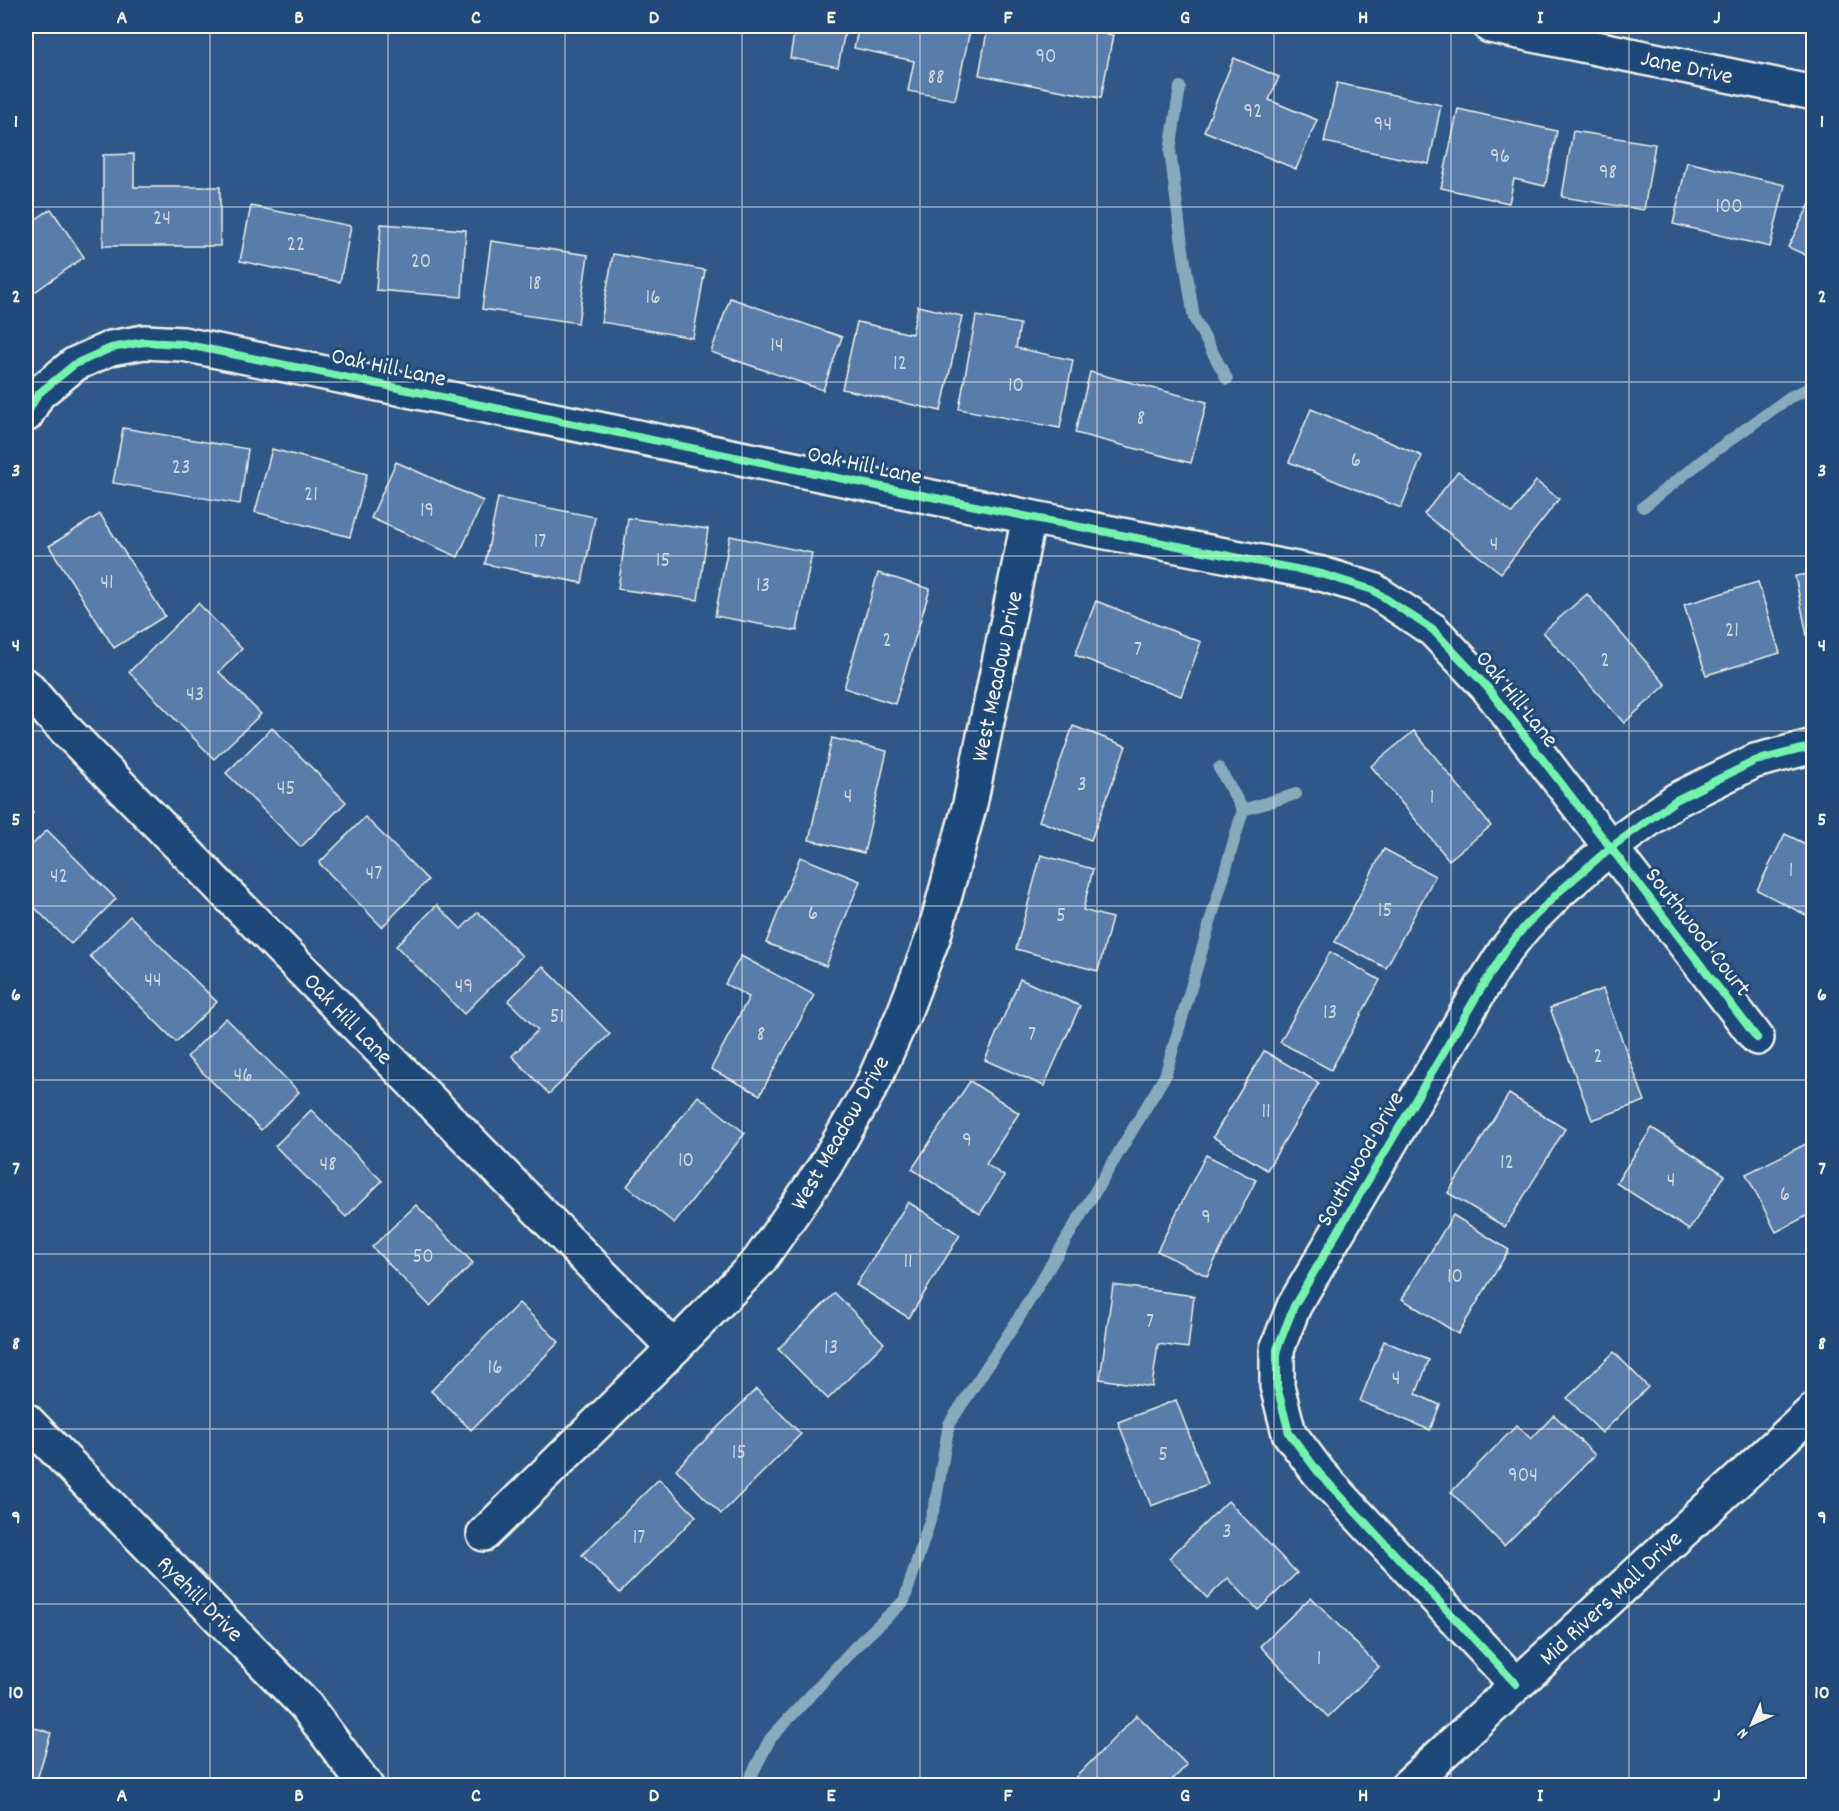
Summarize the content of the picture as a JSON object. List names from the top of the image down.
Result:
{
  "streets": {
    "street": [
      "Jane Drive",
      "Oak Hill Lane",
      "West Meadow Drive",
      "Southwood Court",
      "Southwood Drive",
      "Mid Rivers Mall Drive",
      "Ryehill Drive"
    ]
  },
  "crossings": [
    ["Oak Hill Lane", "West Meadow Drive"],
    ["Oak Hill Lane", "Southwood Court"],
    ["Oak Hill Lane", "Southwood Drive"],
    ["Southwood Court", "Southwood Drive"],
    ["Southwood Drive", "Mid Rivers Mall Drive"]
  ],
  "house_numbers": [
    "90",
    "88",
    "92",
    "94",
    "96",
    "98",
    "100",
    "24",
    "22",
    "20",
    "18",
    "16",
    "14",
    "12",
    "10",
    "8",
    "6",
    "23",
    "21",
    "19",
    "17",
    "4",
    "15",
    "41",
    "13",
    "21",
    "2",
    "7",
    "2",
    "43",
    "3",
    "45",
    "4",
    "1",
    "1",
    "47",
    "42",
    "15",
    "6",
    "5",
    "44",
    "49",
    "13",
    "51",
    "8",
    "7",
    "2",
    "46",
    "11",
    "9",
    "10",
    "12",
    "48",
    "4",
    "6",
    "9",
    "50",
    "11",
    "10",
    "7",
    "13",
    "16",
    "4",
    "15",
    "5",
    "904",
    "3",
    "17",
    "1"
  ],
  "north": "bottom left",
  "grid": {
    "columns": [
      "A",
      "B",
      "C",
      "D",
      "E",
      "F",
      "G",
      "H",
      "I",
      "J"
    ],
    "rows": [
      "1",
      "2",
      "3",
      "4",
      "5",
      "6",
      "7",
      "8",
      "9",
      "10"
    ]
  }
}
